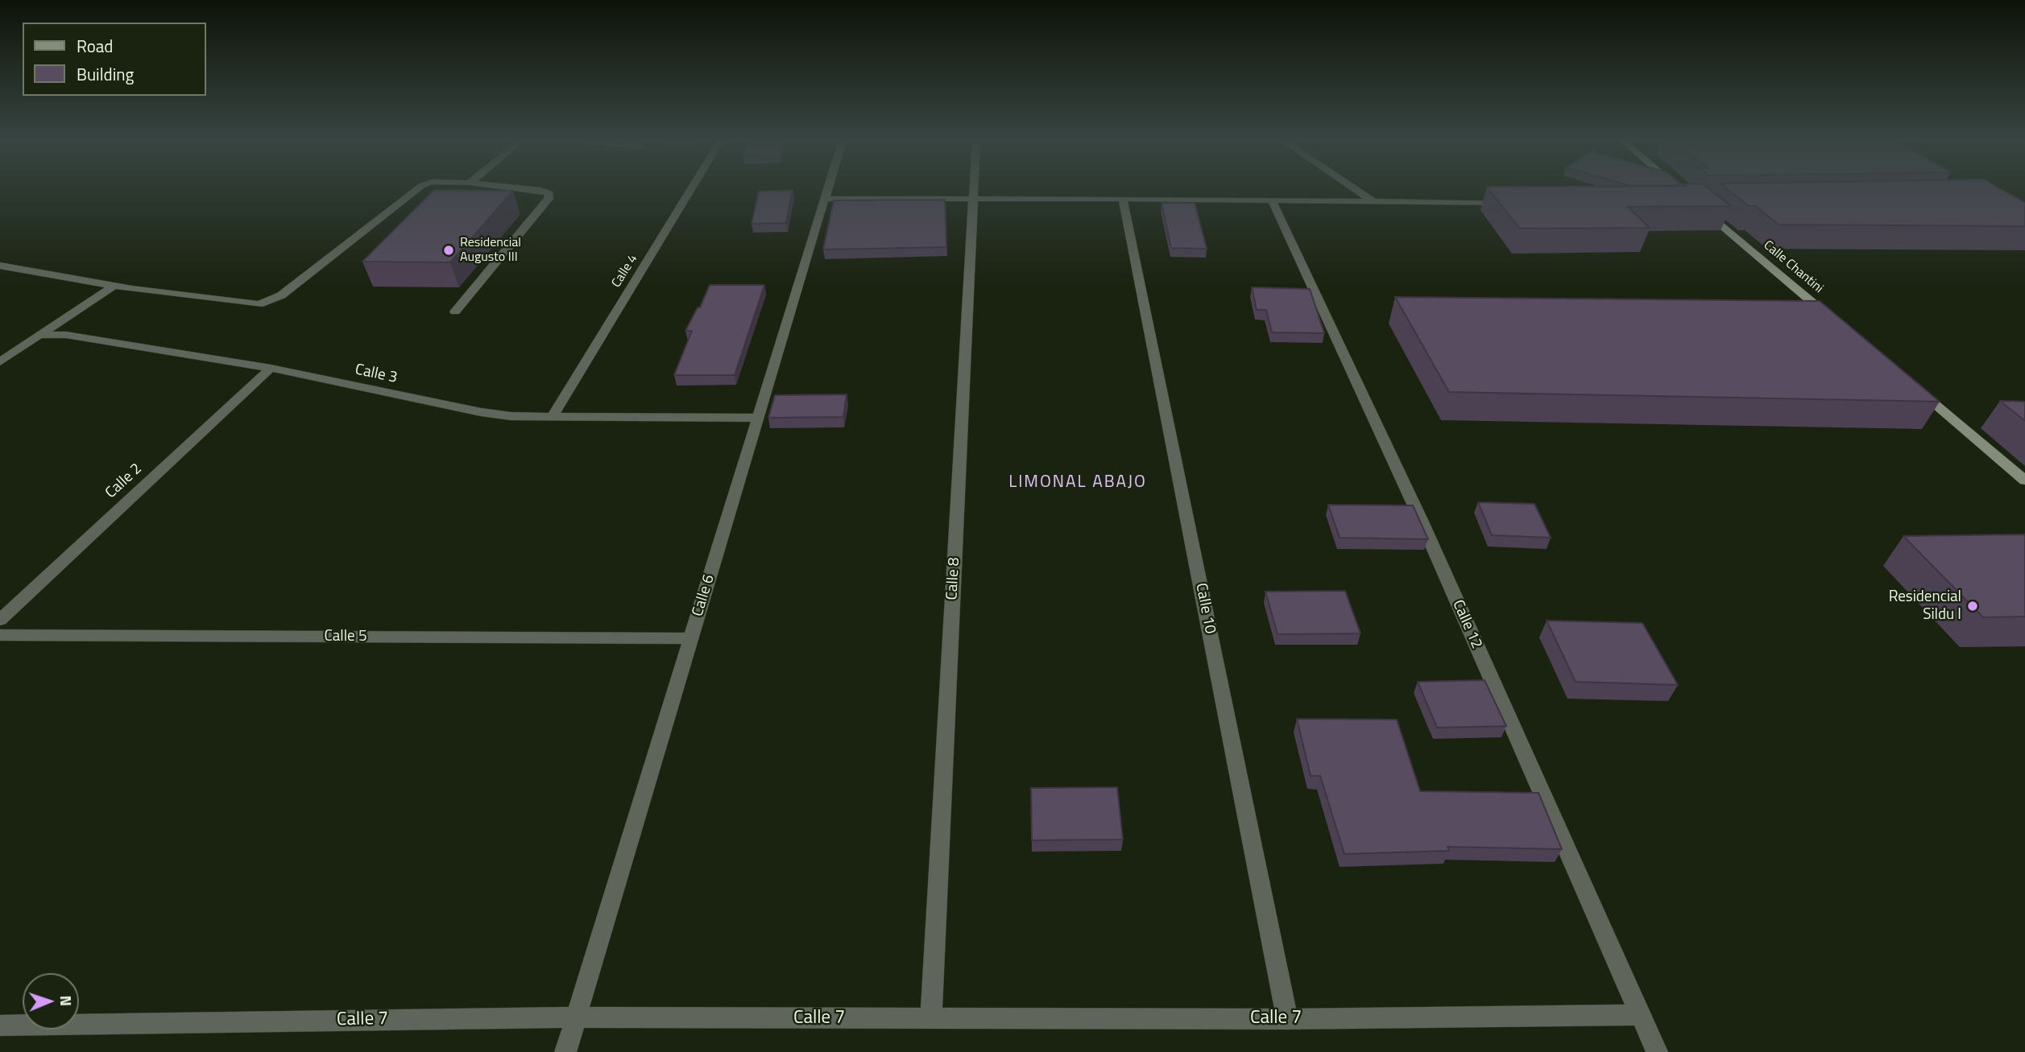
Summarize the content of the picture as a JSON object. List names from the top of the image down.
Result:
{
  "streets": {
    "street": [
      "Calle Chantini",
      "Calle 4",
      "Calle 3",
      "Calle 2",
      "Calle 8",
      "Calle 6",
      "Calle 10",
      "Calle 12",
      "Calle 5",
      "Calle 7"
    ]
  },
  "crossings": [
    ["Calle 4", "Calle 3"],
    ["Calle 3", "Calle 2"],
    ["Calle 3", "Calle 6"],
    ["Calle 8", "Calle 7"],
    ["Calle 6", "Calle 5"],
    ["Calle 6", "Calle 7"],
    ["Calle 10", "Calle 7"],
    ["Calle 12", "Calle 7"]
  ],
  "districts": ["LIMONAL ABAJO"],
  "places": ["Residencial Augusto III", "Residencial Sildu I"],
  "legend": ["Road", "Building"],
  "north": "right"
}
